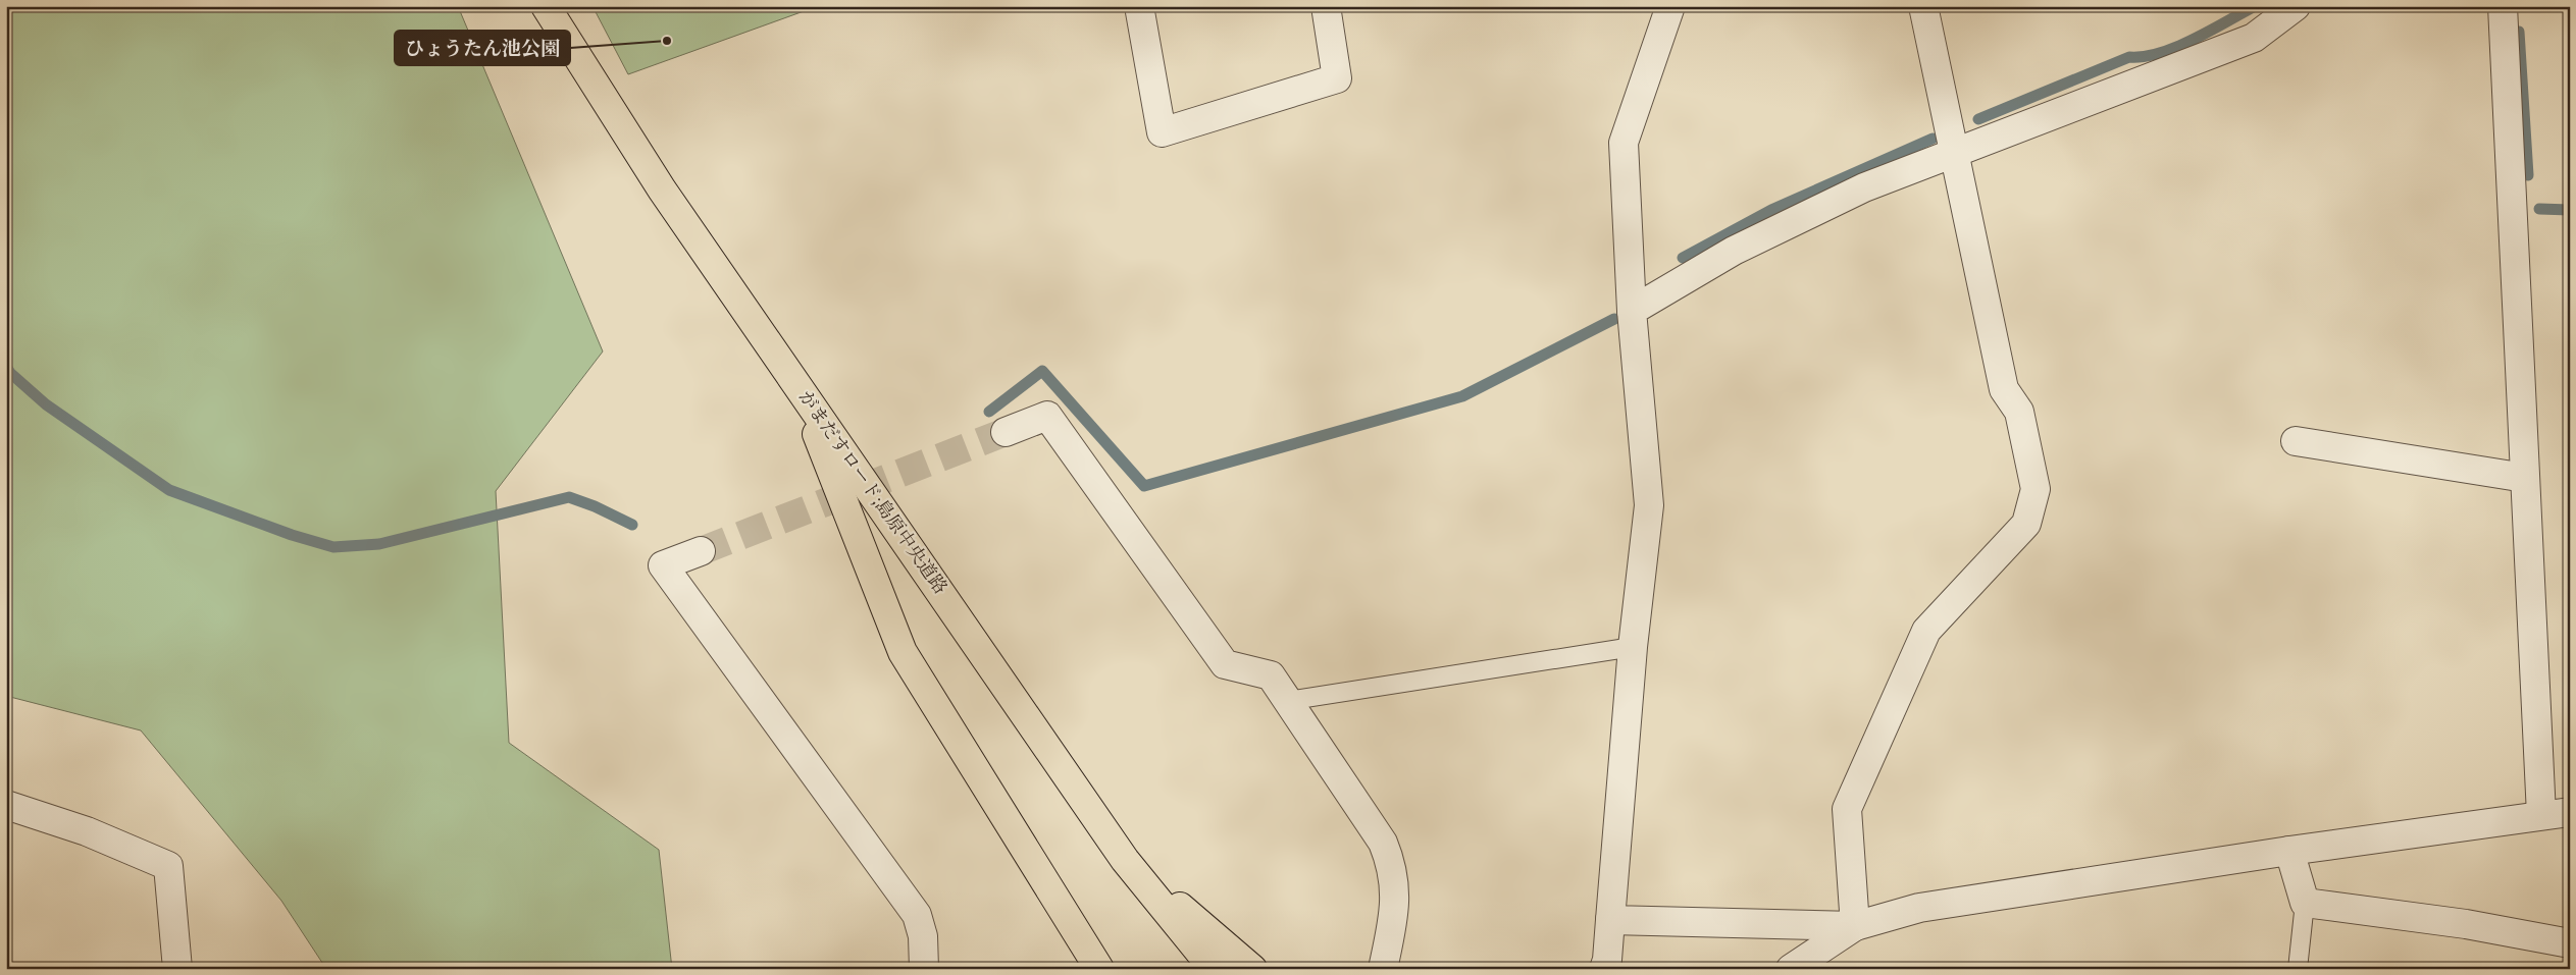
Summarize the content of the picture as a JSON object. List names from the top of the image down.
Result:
{
  "streets": {
    "highway": ["がまだすロード;島原中央道路"]
  },
  "places": ["ひょうたん池公園"]
}
